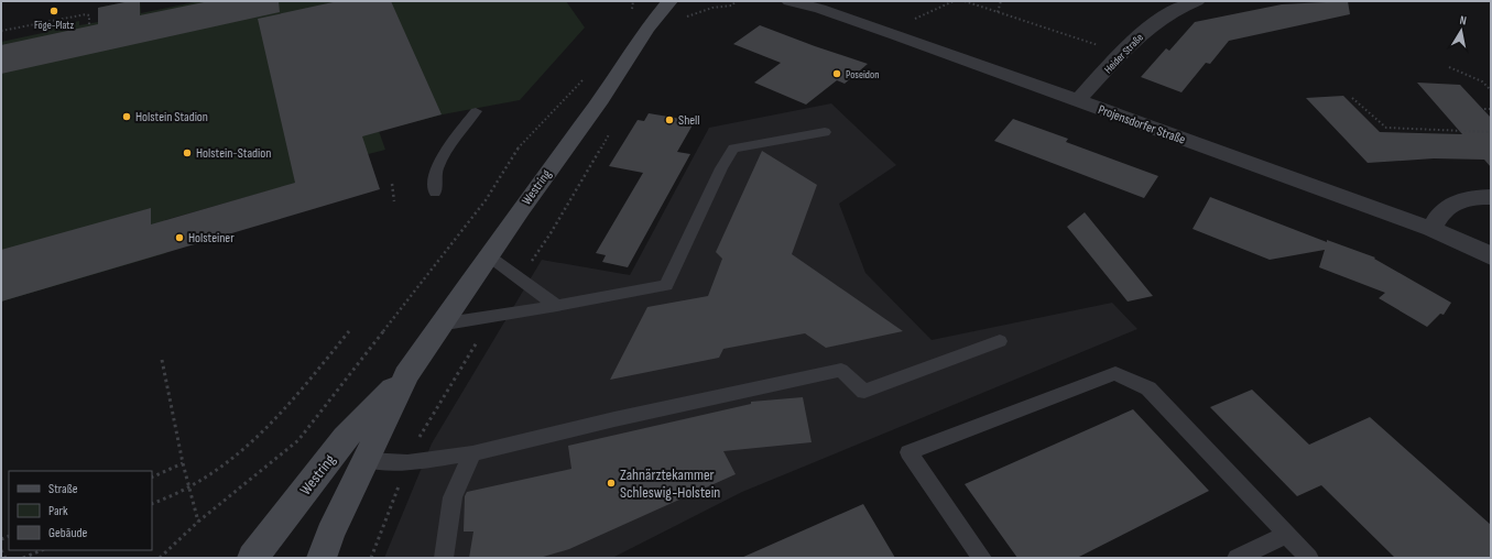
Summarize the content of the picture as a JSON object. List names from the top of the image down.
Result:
{
  "streets": {
    "street": ["Heider Straße", "Projensdorfer Straße", "Westring"]
  },
  "crossings": [
    ["Heider Straße", "Projensdorfer Straße"]
  ],
  "places": [
    "Föge-Platz",
    "Poseidon",
    "Holstein Stadion",
    "Shell",
    "Holstein-Stadion",
    "Holsteiner",
    "Zahnärztekammer Schleswig-Holstein"
  ],
  "legend": ["Straße", "Park", "Gebäude"],
  "north": "top"
}
